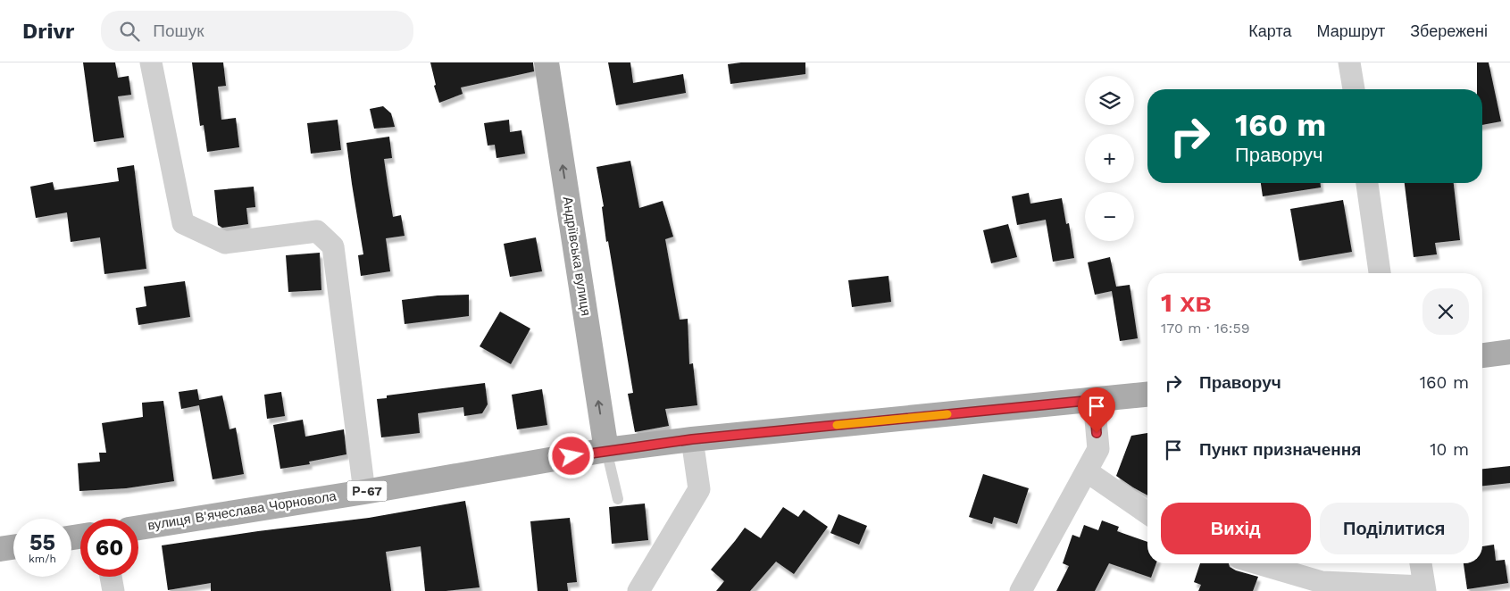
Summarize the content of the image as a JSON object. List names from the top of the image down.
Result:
{
  "streets": {
    "main road": ["Андріївська вулиця", "Р-67", "вулиця В'ячеслава Чорновола"]
  },
  "crossings": [
    ["Андріївська вулиця", "вулиця В'ячеслава Чорновола"]
  ],
  "one_way": ["Андріївська вулиця"],
  "page": {
    "header": "Drivr",
    "search": "Пошук",
    "nav": ["Карта", "Маршрут", "Збережені"],
    "map_buttons": ["+", "−"],
    "turn": ["160 m", "Праворуч"],
    "heading": ["1 хв", "170 m · 16:59"],
    "list": [
      {
        "name": "Праворуч",
        "value": "160 m"
      },
      {
        "name": "Пункт призначення",
        "value": "10 m"
      }
    ],
    "buttons": ["Вихід", "Поділитися"],
    "speed": "55 km/h",
    "limit": "60"
  }
}
